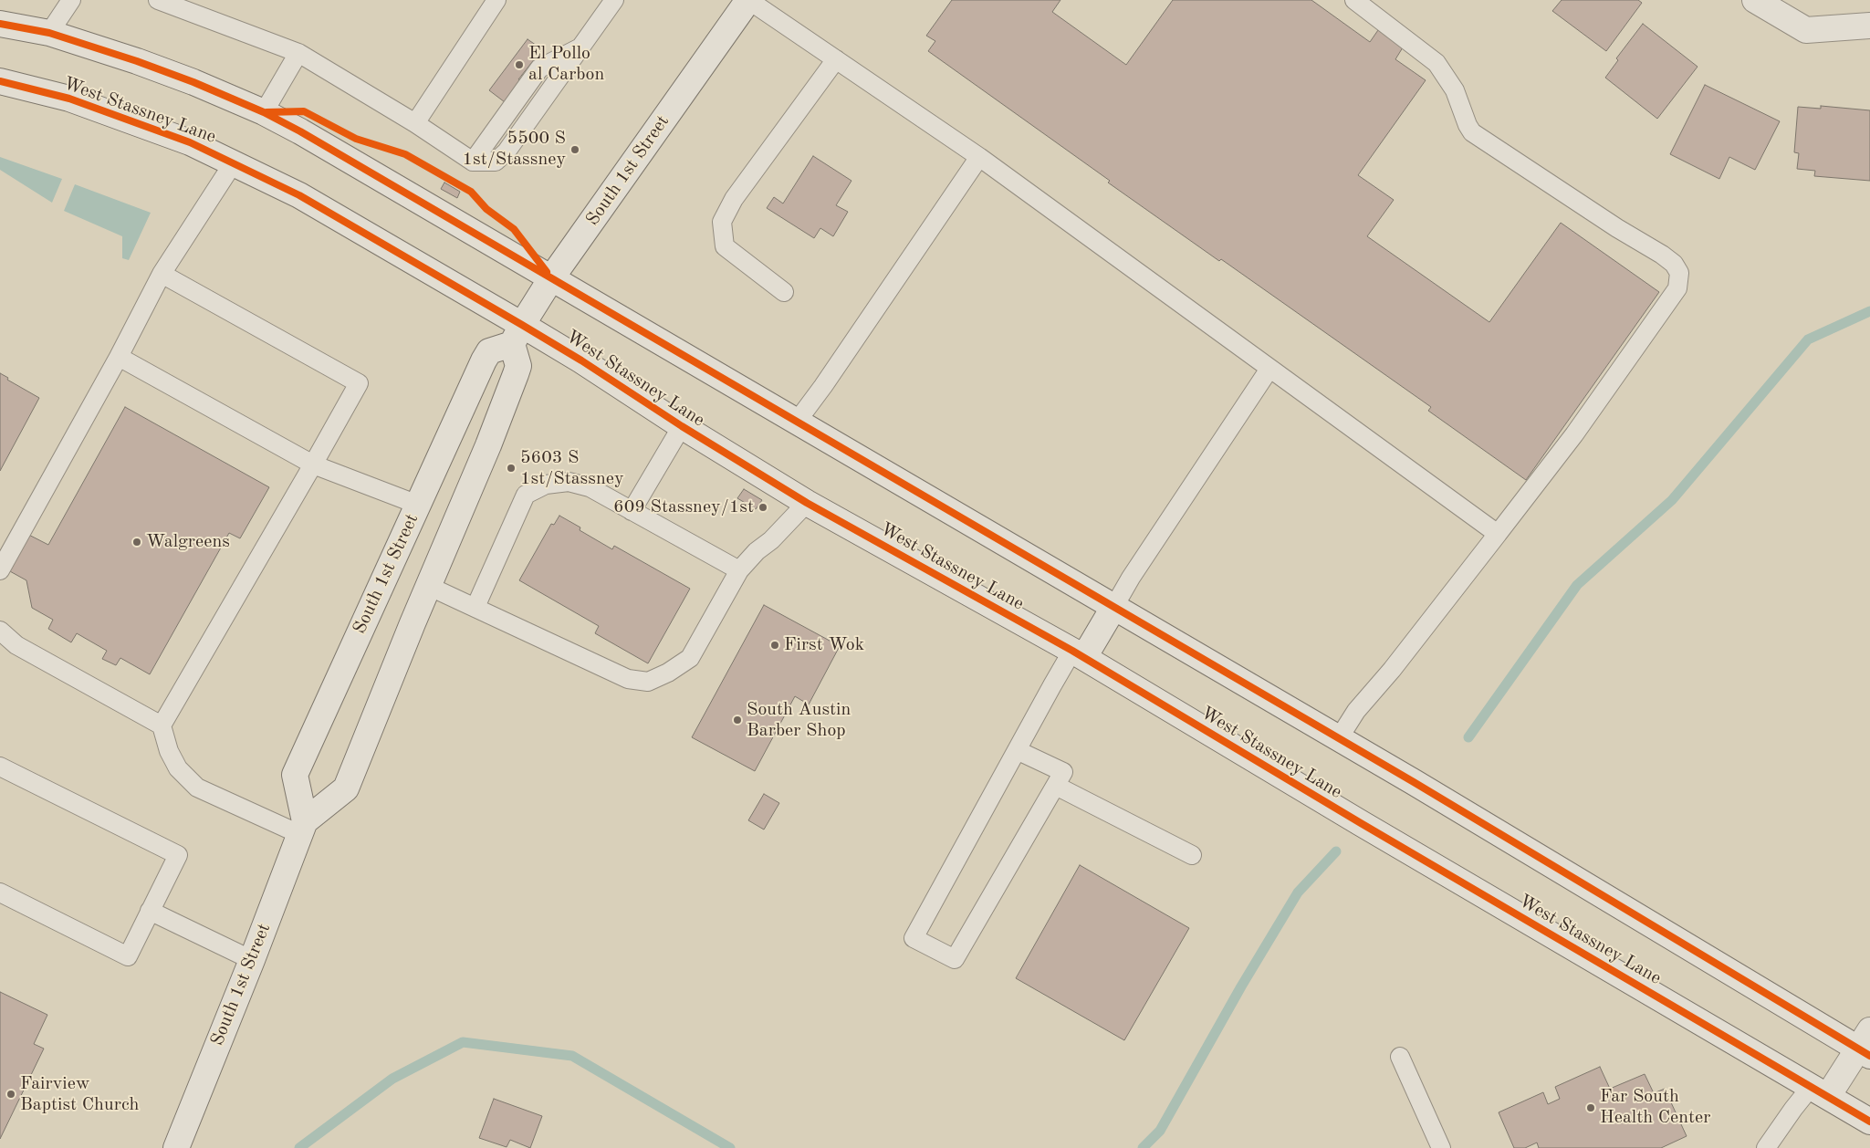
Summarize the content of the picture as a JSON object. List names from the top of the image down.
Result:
{
  "streets": {
    "main road": ["West Stassney Lane", "South 1st Street"]
  },
  "crossings": [
    ["West Stassney Lane", "South 1st Street"]
  ],
  "places": [
    "El Pollo al Carbon",
    "5500 S 1st/Stassney",
    "5603 S 1st/Stassney",
    "609 Stassney/1st",
    "Walgreens",
    "First Wok",
    "South Austin Barber Shop",
    "Fairview Baptist Church",
    "Far South Health Center"
  ]
}
